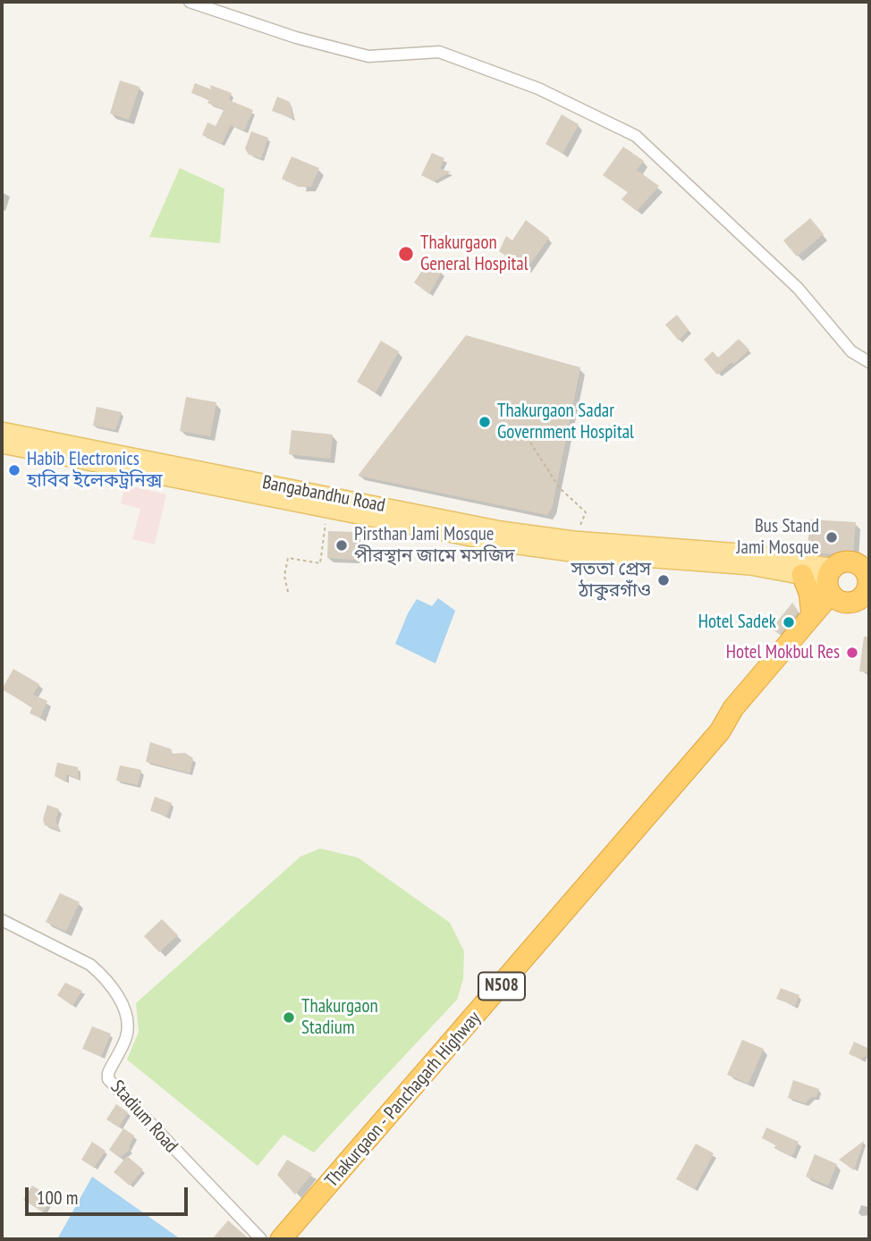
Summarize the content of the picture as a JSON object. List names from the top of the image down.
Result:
{
  "streets": {
    "highway": ["N508", "Thakurgaon - Panchagarh Highway"],
    "main road": ["Bangabandhu Road"],
    "street": ["Stadium Road"]
  },
  "crossings": [
    ["Bangabandhu Road", "Thakurgaon - Panchagarh Highway"]
  ],
  "places": [
    "Thakurgaon General Hospital",
    "Thakurgaon Sadar Government Hospital",
    "Habib Electronics হাবিব ইলেকট্রনিক্স",
    "Bus Stand Jami Mosque",
    "Pirsthan Jami Mosque পীরস্থান জামে মসজিদ",
    "সততা প্রেস ঠাকুরগাঁও",
    "Hotel Sadek",
    "Hotel Mokbul Res",
    "Thakurgaon Stadium"
  ],
  "scale_bar": "100 m"
}
